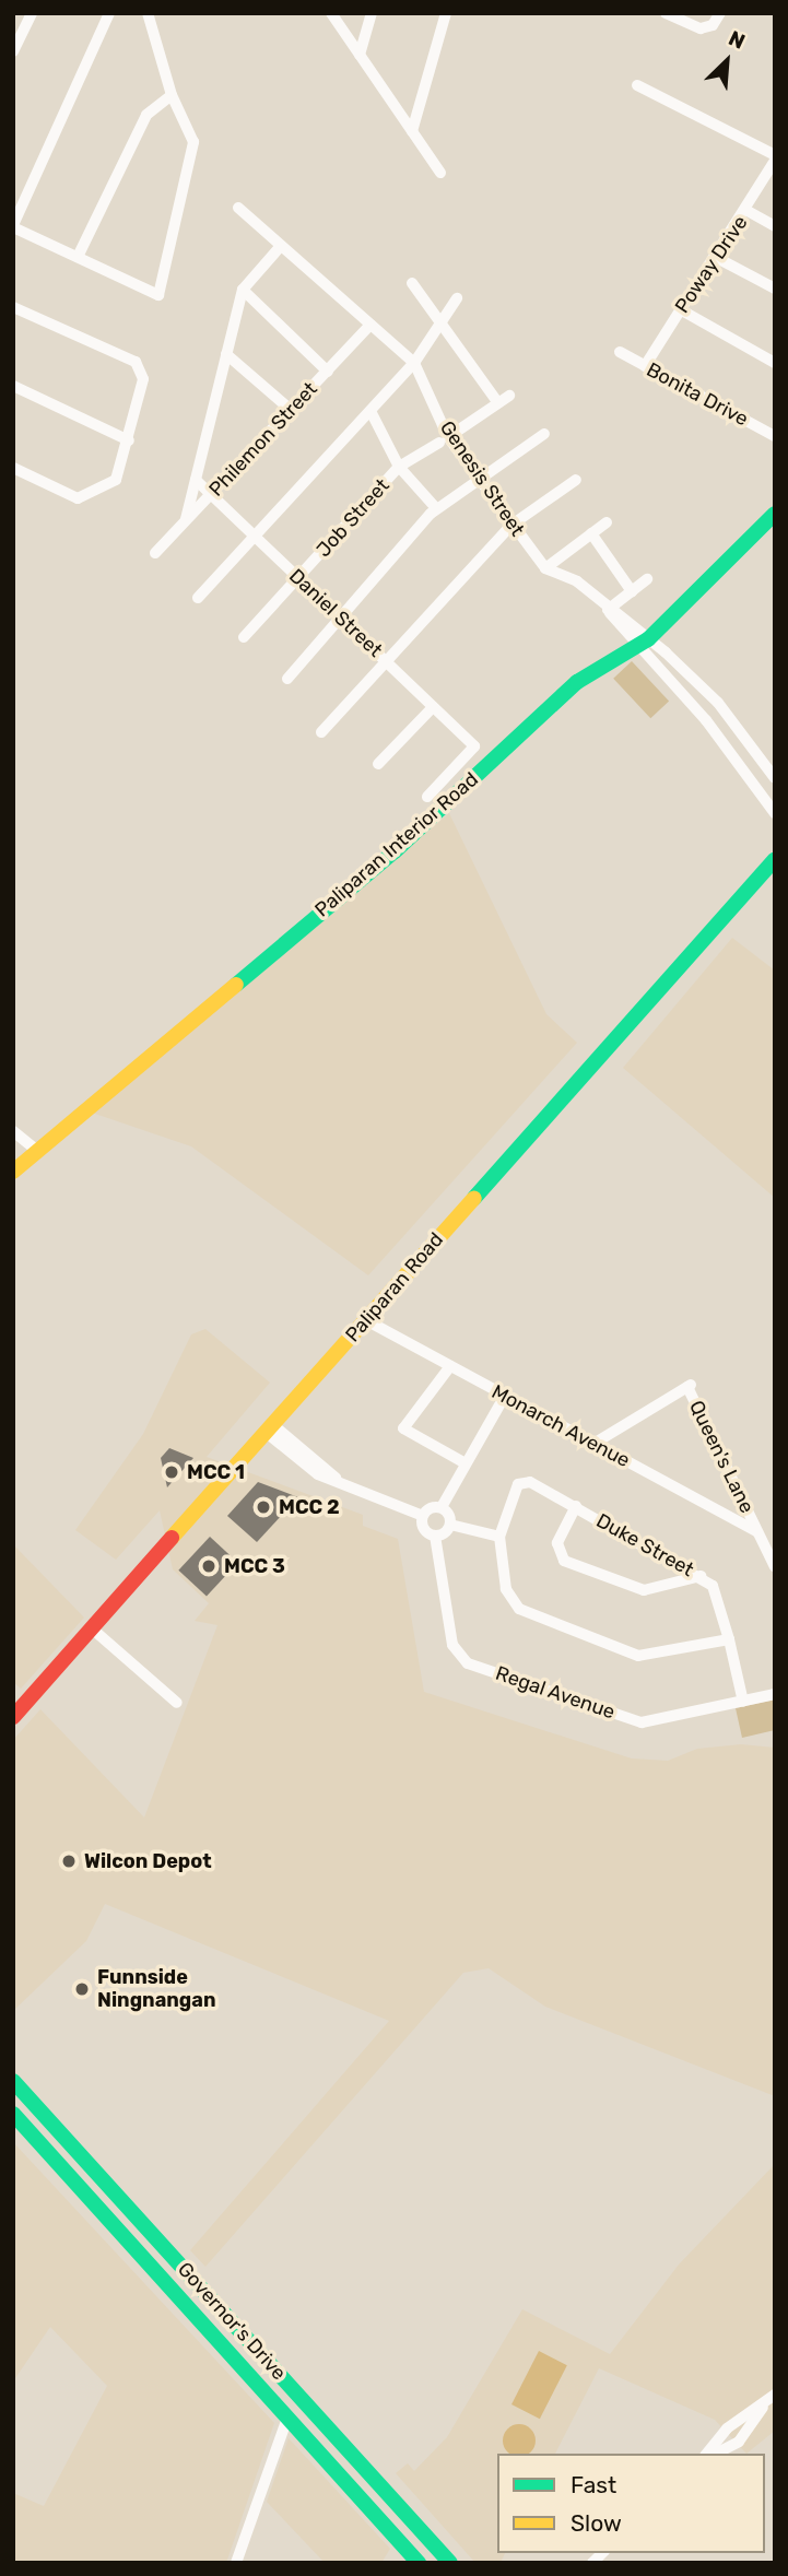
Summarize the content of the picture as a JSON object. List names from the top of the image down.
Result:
{
  "streets": {
    "main road": ["Paliparan Interior Road", "Paliparan Road", "Governor's Drive"],
    "street": [
      "Poway Drive",
      "Bonita Drive",
      "Philemon Street",
      "Genesis Street",
      "Job Street",
      "Daniel Street",
      "Monarch Avenue",
      "Queen's Lane",
      "Duke Street",
      "Regal Avenue"
    ]
  },
  "crossings": [
    ["Poway Drive", "Bonita Drive"],
    ["Philemon Street", "Genesis Street"],
    ["Philemon Street", "Daniel Street"],
    ["Genesis Street", "Job Street"],
    ["Genesis Street", "Paliparan Interior Road"],
    ["Job Street", "Daniel Street"],
    ["Paliparan Road", "Monarch Avenue"],
    ["Monarch Avenue", "Queen's Lane"],
    ["Duke Street", "Regal Avenue"]
  ],
  "places": [
    "MCC 1",
    "MCC 2",
    "MCC 3",
    "Wilcon Depot",
    "Funnside Ningnangan"
  ],
  "legend": ["Fast", "Slow"],
  "north": "top right"
}
